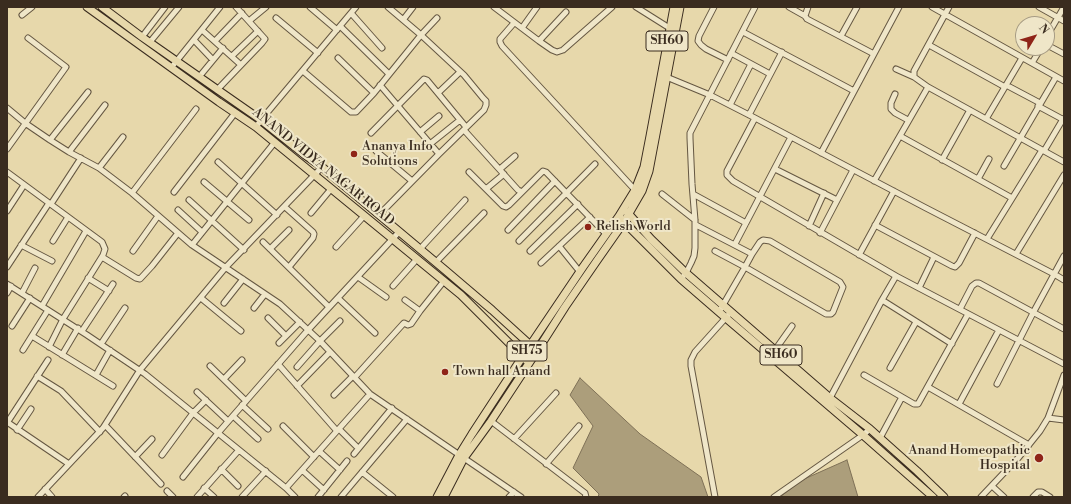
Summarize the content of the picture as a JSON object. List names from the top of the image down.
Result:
{
  "streets": {
    "main road": ["SH60", "ANAND VIDYA NAGAR ROAD", "SH75"]
  },
  "crossings": [
    ["SH60", "SH75"],
    ["ANAND VIDYA NAGAR ROAD", "SH75"]
  ],
  "places": [
    "Ananya Info Solutions",
    "Relish World",
    "Town hall Anand",
    "Anand Homeopathic Hospital"
  ],
  "north": "top right"
}
